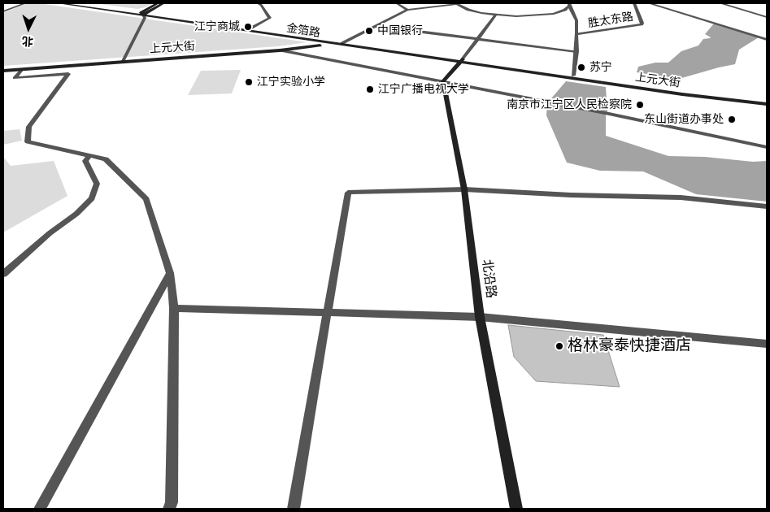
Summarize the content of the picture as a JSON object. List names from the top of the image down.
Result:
{
  "streets": {
    "main road": ["金箔路", "上元大街", "北沿路"],
    "street": ["胜太东路"]
  },
  "crossings": [
    ["胜太东路", "上元大街"],
    ["金箔路", "上元大街"]
  ],
  "places": [
    "江宁商城",
    "中国银行",
    "苏宁",
    "江宁实验小学",
    "江宁广播电视大学",
    "南京市江宁区人民检察院",
    "东山街道办事处",
    "格林豪泰快捷酒店"
  ],
  "north": "bottom"
}
